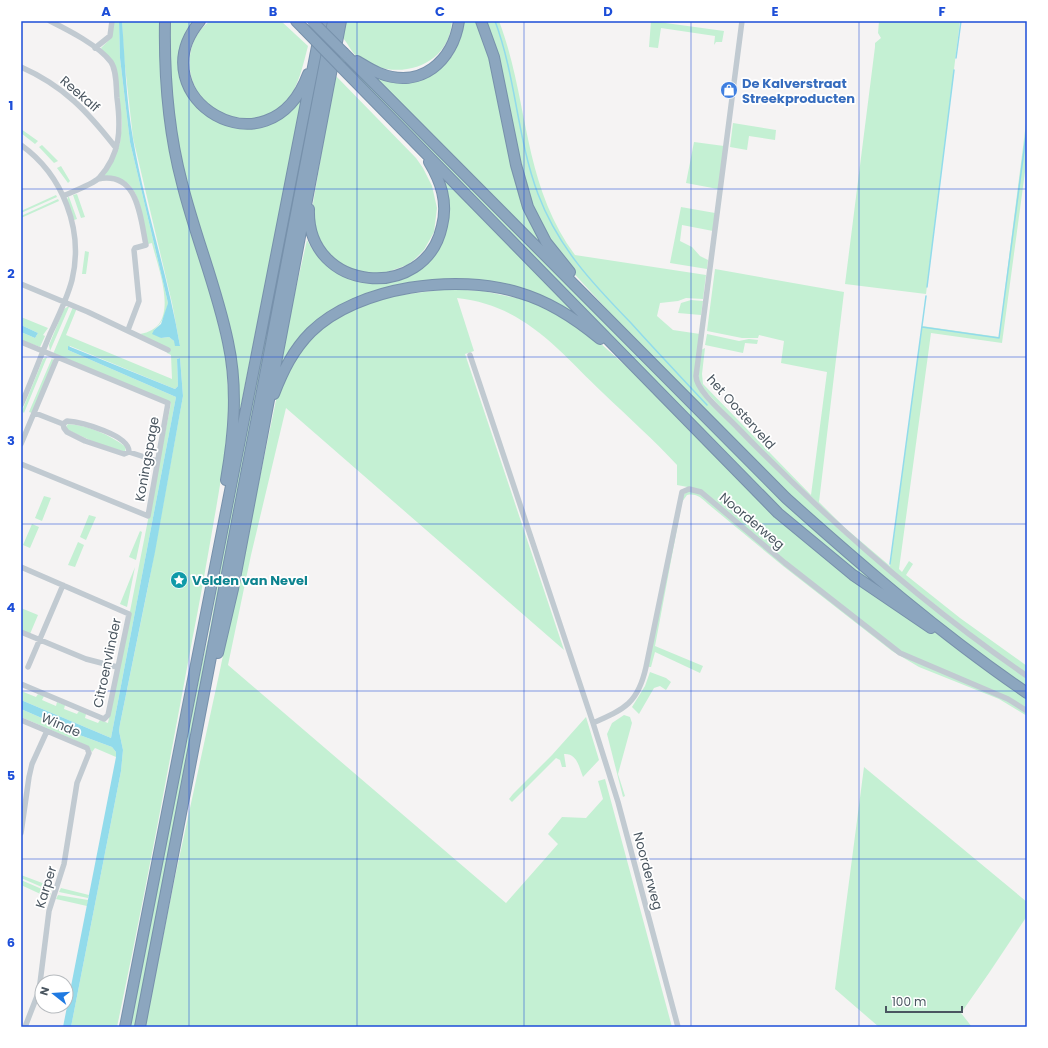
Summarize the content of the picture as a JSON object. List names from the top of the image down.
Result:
{
  "streets": {
    "street": [
      "Reekalf",
      "het Oosterveld",
      "Koningspage",
      "Noorderweg",
      "Citroenvlinder",
      "Winde",
      "Karper"
    ]
  },
  "crossings": [
    ["Winde", "Karper"]
  ],
  "places": {
    "shop": ["De Kalverstraat Streekproducten"],
    "place": ["Velden van Nevel"]
  },
  "scale_bar": "100 m",
  "north": "left",
  "grid": {
    "columns": [
      "A",
      "B",
      "C",
      "D",
      "E",
      "F"
    ],
    "rows": [
      "1",
      "2",
      "3",
      "4",
      "5",
      "6"
    ]
  }
}
